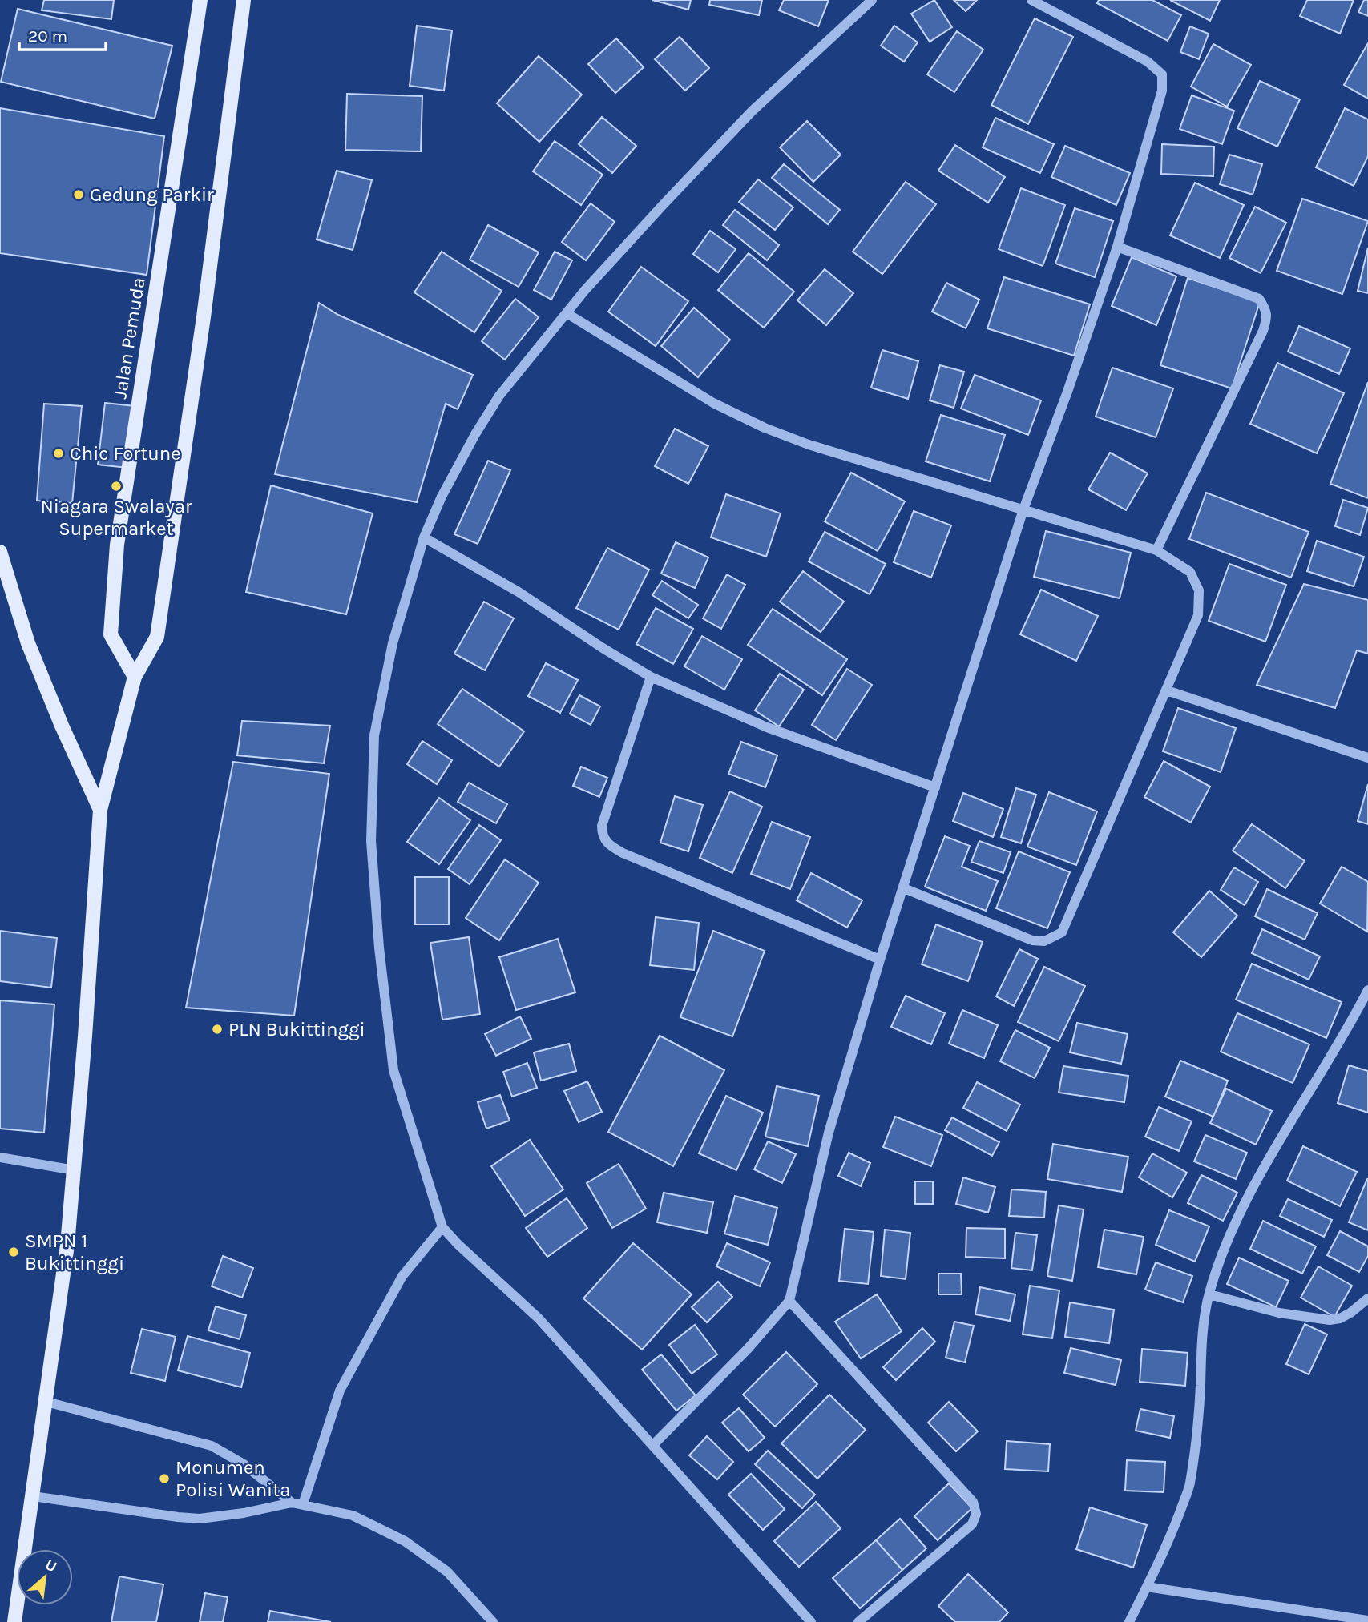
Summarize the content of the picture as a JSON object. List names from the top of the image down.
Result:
{
  "streets": {
    "main road": ["Jalan Pemuda"]
  },
  "places": [
    "Gedung Parkir",
    "Chic Fortune",
    "Niagara Swalayar Supermarket",
    "PLN Bukittinggi",
    "SMPN 1 Bukittinggi",
    "Monumen Polisi Wanita"
  ],
  "scale_bar": "20 m",
  "north": "top right"
}
